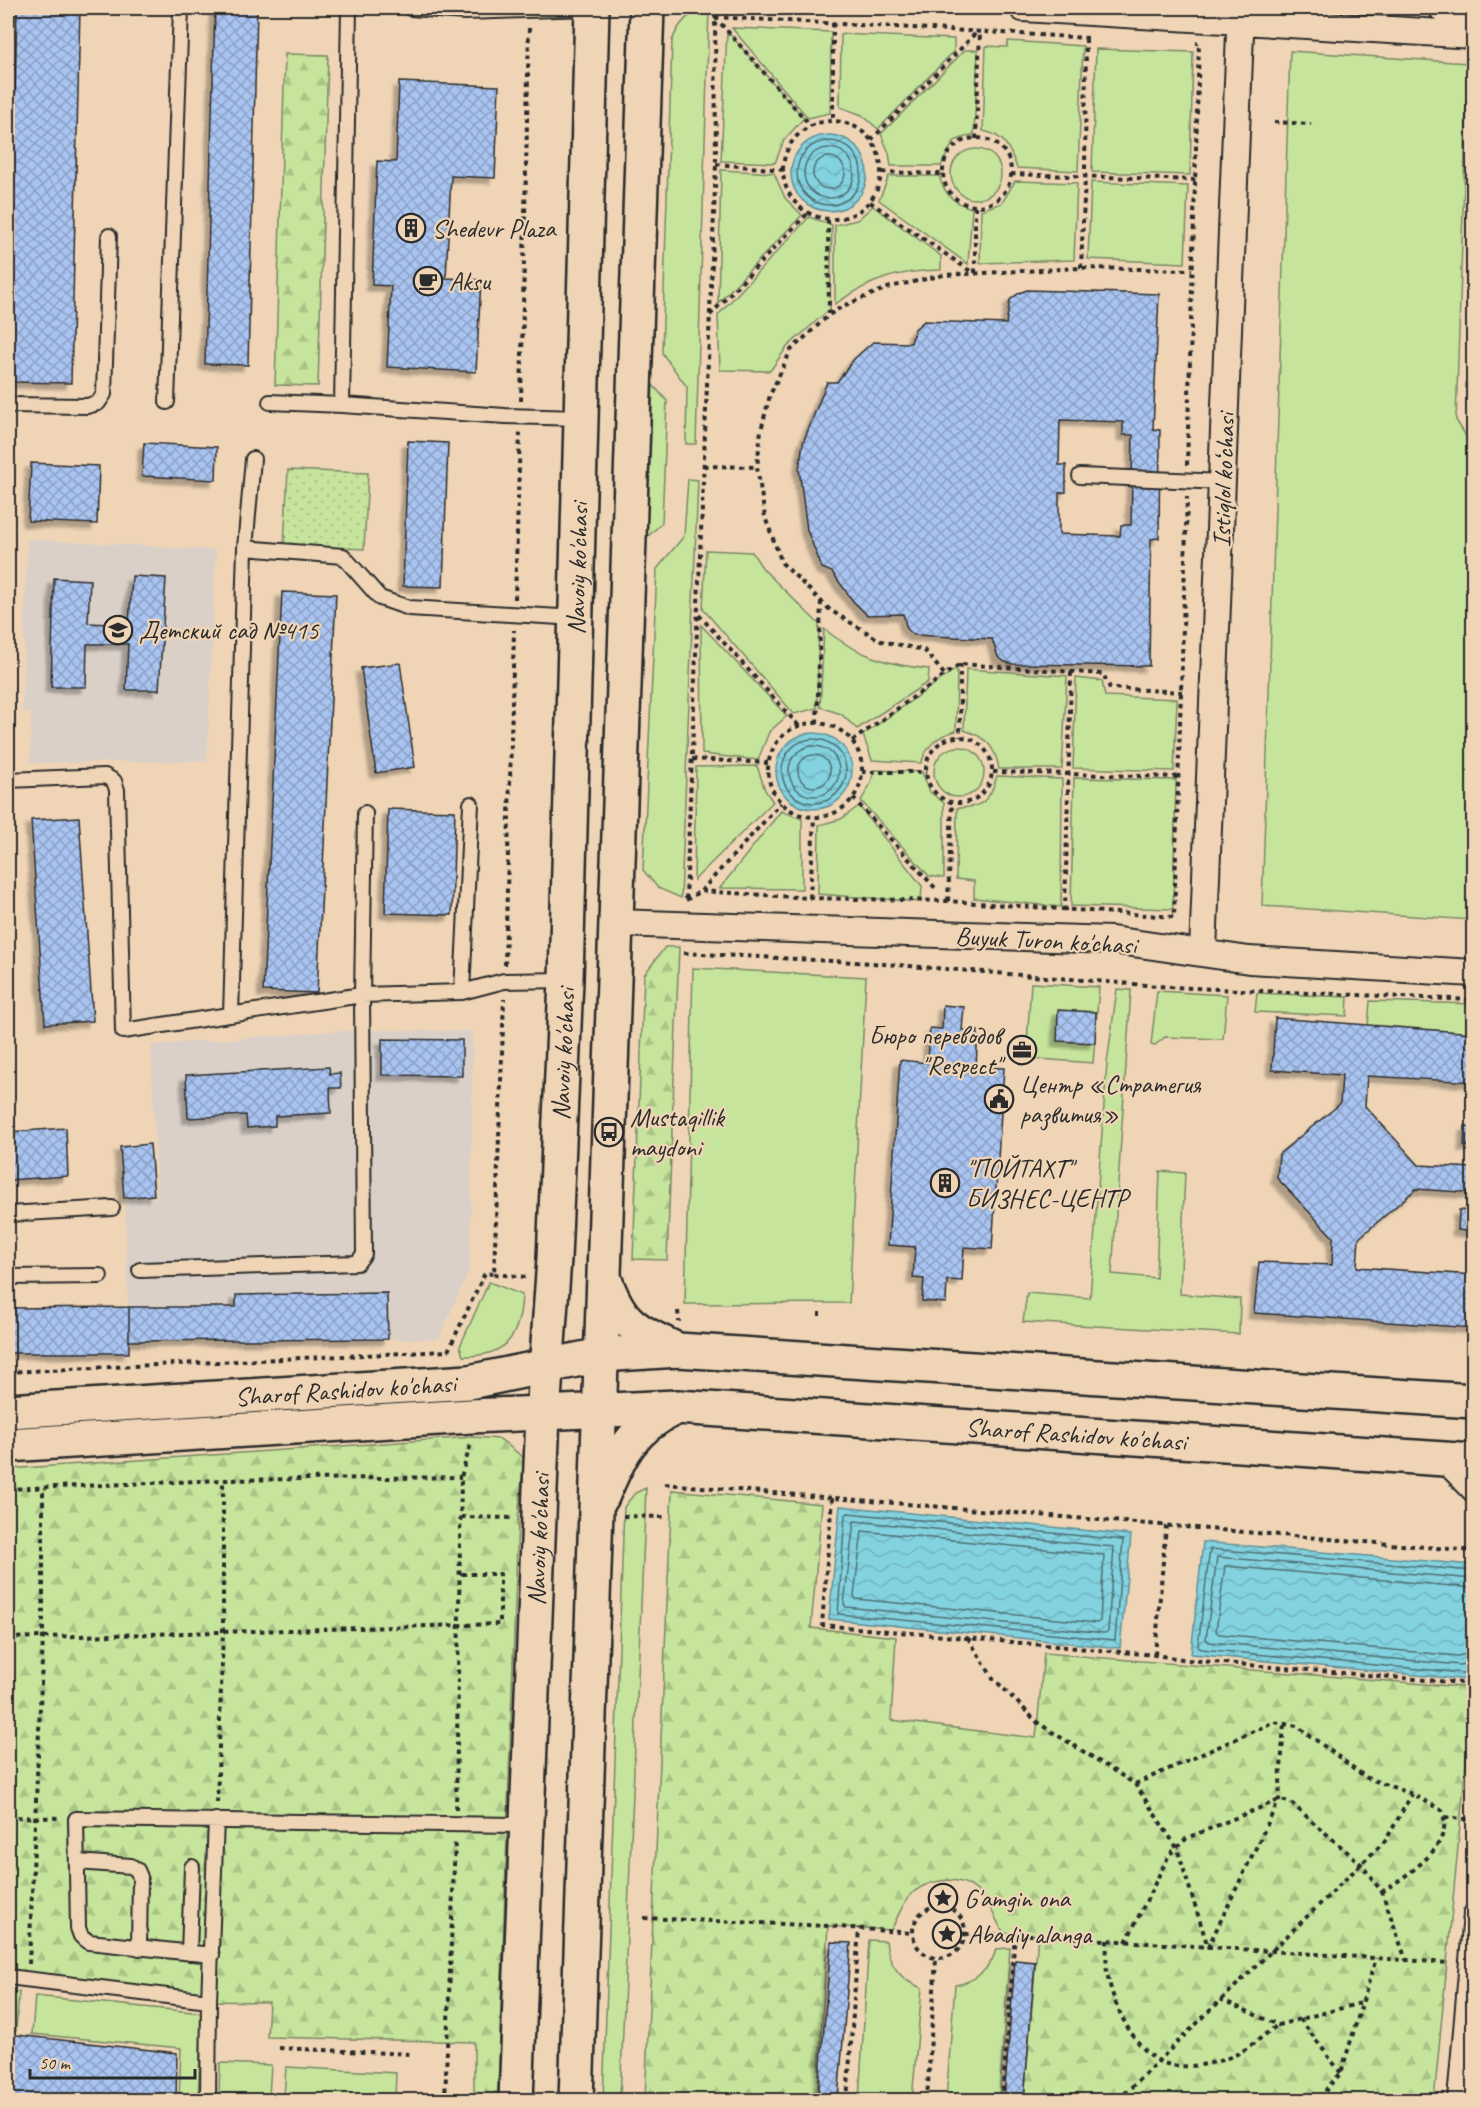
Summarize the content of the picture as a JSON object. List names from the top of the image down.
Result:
{
  "streets": {
    "main road": ["Navoiy ko'chasi", "Sharof Rashidov ko'chasi"],
    "street": ["Istiqlol ko‘chasi", "Buyuk Turon ko'chasi"]
  },
  "crossings": [
    ["Istiqlol ko‘chasi", "Buyuk Turon ko'chasi"],
    ["Navoiy ko'chasi", "Buyuk Turon ko'chasi"],
    ["Navoiy ko'chasi", "Sharof Rashidov ko'chasi"]
  ],
  "places": {
    "building": ["Shedevr Plaza", "\"ПОЙТАХТ\" БИЗНЕС-ЦЕНТР"],
    "cafe": ["Aksu"],
    "school or university": ["Детский сад №415"],
    "office": ["Бюро переводов \"Respect\""],
    "public building": ["Центр «Стратегия развития»"],
    "bus stop": ["Mustaqillik maydoni"],
    "place": ["G'amgin ona", "Abadiy alanga"]
  },
  "scale_bar": "50 m"
}
